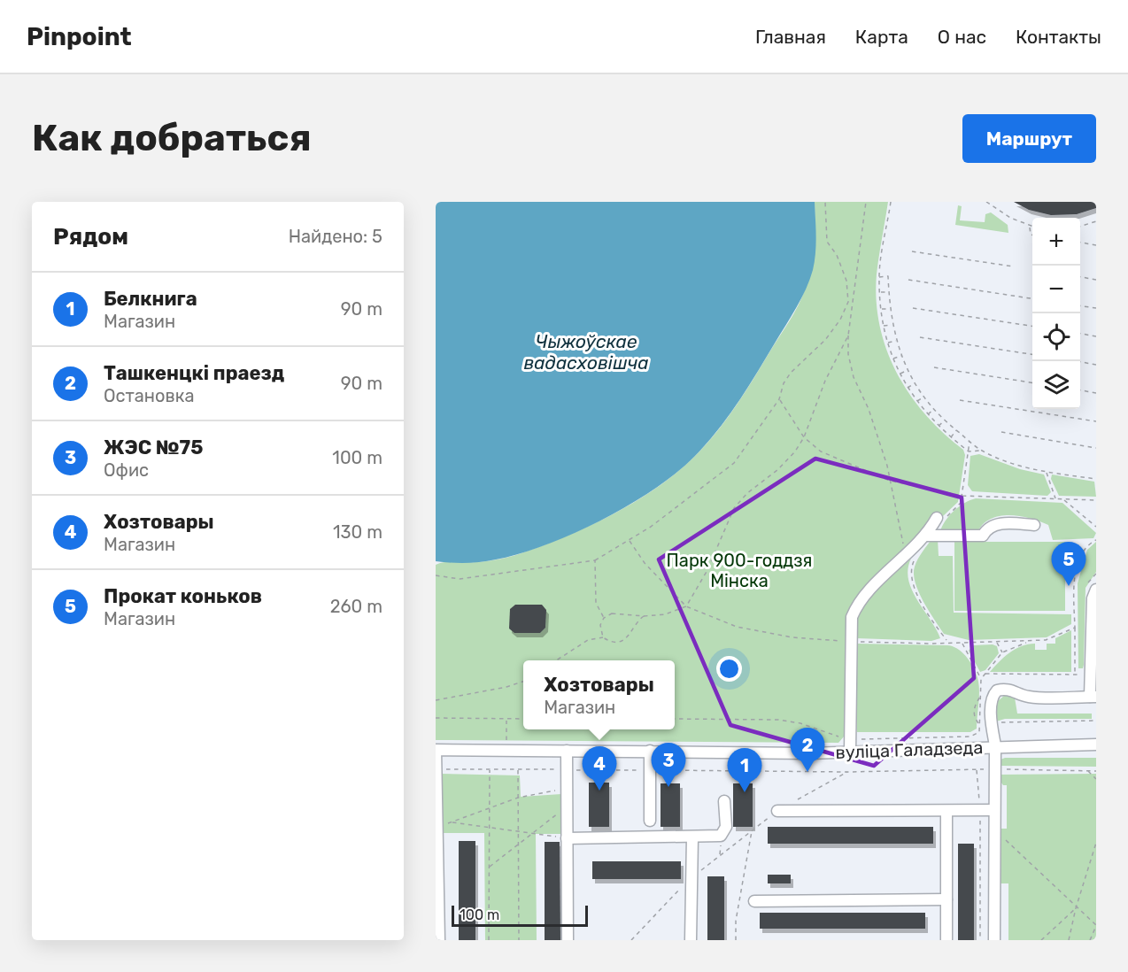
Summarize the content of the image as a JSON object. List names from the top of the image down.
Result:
{
  "streets": {
    "street": ["вуліца Галадзеда"]
  },
  "water": ["Чыжоўскае вадасховішча"],
  "parks": ["Парк 900-годдзя Мінска"],
  "scale_bar": "100 m",
  "page": {
    "header": "Pinpoint",
    "nav": [
      "Главная",
      "Карта",
      "О нас",
      "Контакты"
    ],
    "buttons": "Маршрут",
    "title": "Как добраться",
    "heading": ["Рядом", "Найдено: 5"],
    "map_buttons": ["+", "−"],
    "list": [
      {
        "mark": "1",
        "name": "Белкнига",
        "note": "Магазин",
        "value": "90 m"
      },
      {
        "mark": "2",
        "name": "Ташкенцкі праезд",
        "note": "Остановка",
        "value": "90 m"
      },
      {
        "mark": "3",
        "name": "ЖЭС №75",
        "note": "Офис",
        "value": "100 m"
      },
      {
        "mark": "4",
        "name": "Хозтовары",
        "note": "Магазин",
        "value": "130 m"
      },
      {
        "mark": "5",
        "name": "Прокат коньков",
        "note": "Магазин",
        "value": "260 m"
      }
    ],
    "pins": [
      "5",
      "2",
      "3",
      "4",
      "1"
    ],
    "popup": ["Хозтовары", "Магазин"],
    "scale": "100 m"
  }
}
